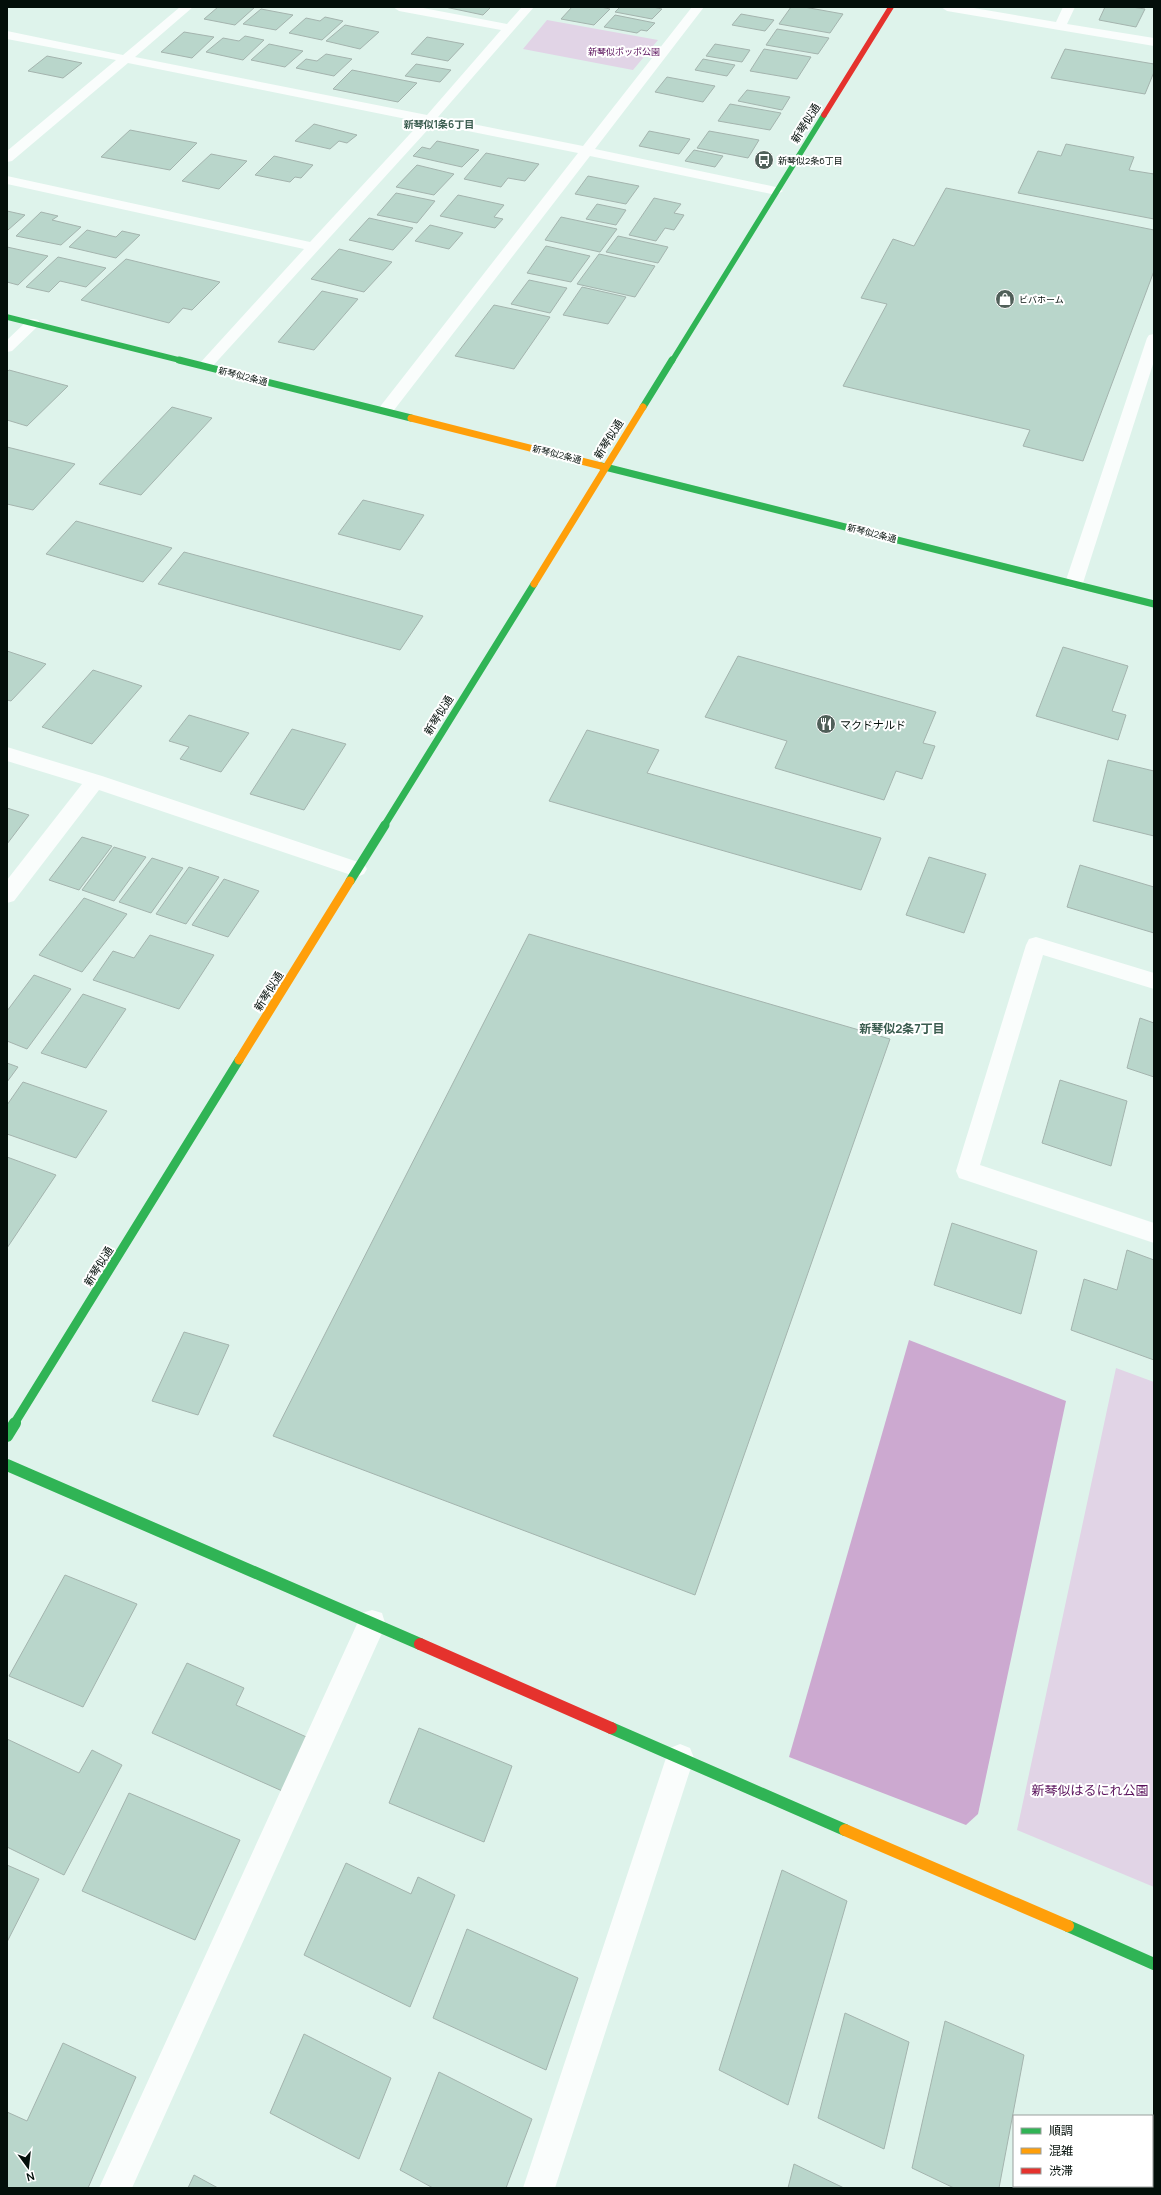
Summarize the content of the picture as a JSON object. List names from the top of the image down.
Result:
{
  "streets": {
    "street": ["新琴似通", "新琴似2条通"]
  },
  "crossings": [
    ["新琴似通", "新琴似2条通"]
  ],
  "districts": ["新琴似1条6丁目", "新琴似2条7丁目"],
  "parks": ["新琴似ポッポ公園", "新琴似はるにれ公園"],
  "places": {
    "bus stop": ["新琴似2条6丁目"],
    "shop": ["ビバホーム"],
    "restaurant": ["マクドナルド"]
  },
  "legend": ["順調", "混雑", "渋滞"],
  "north": "bottom"
}
